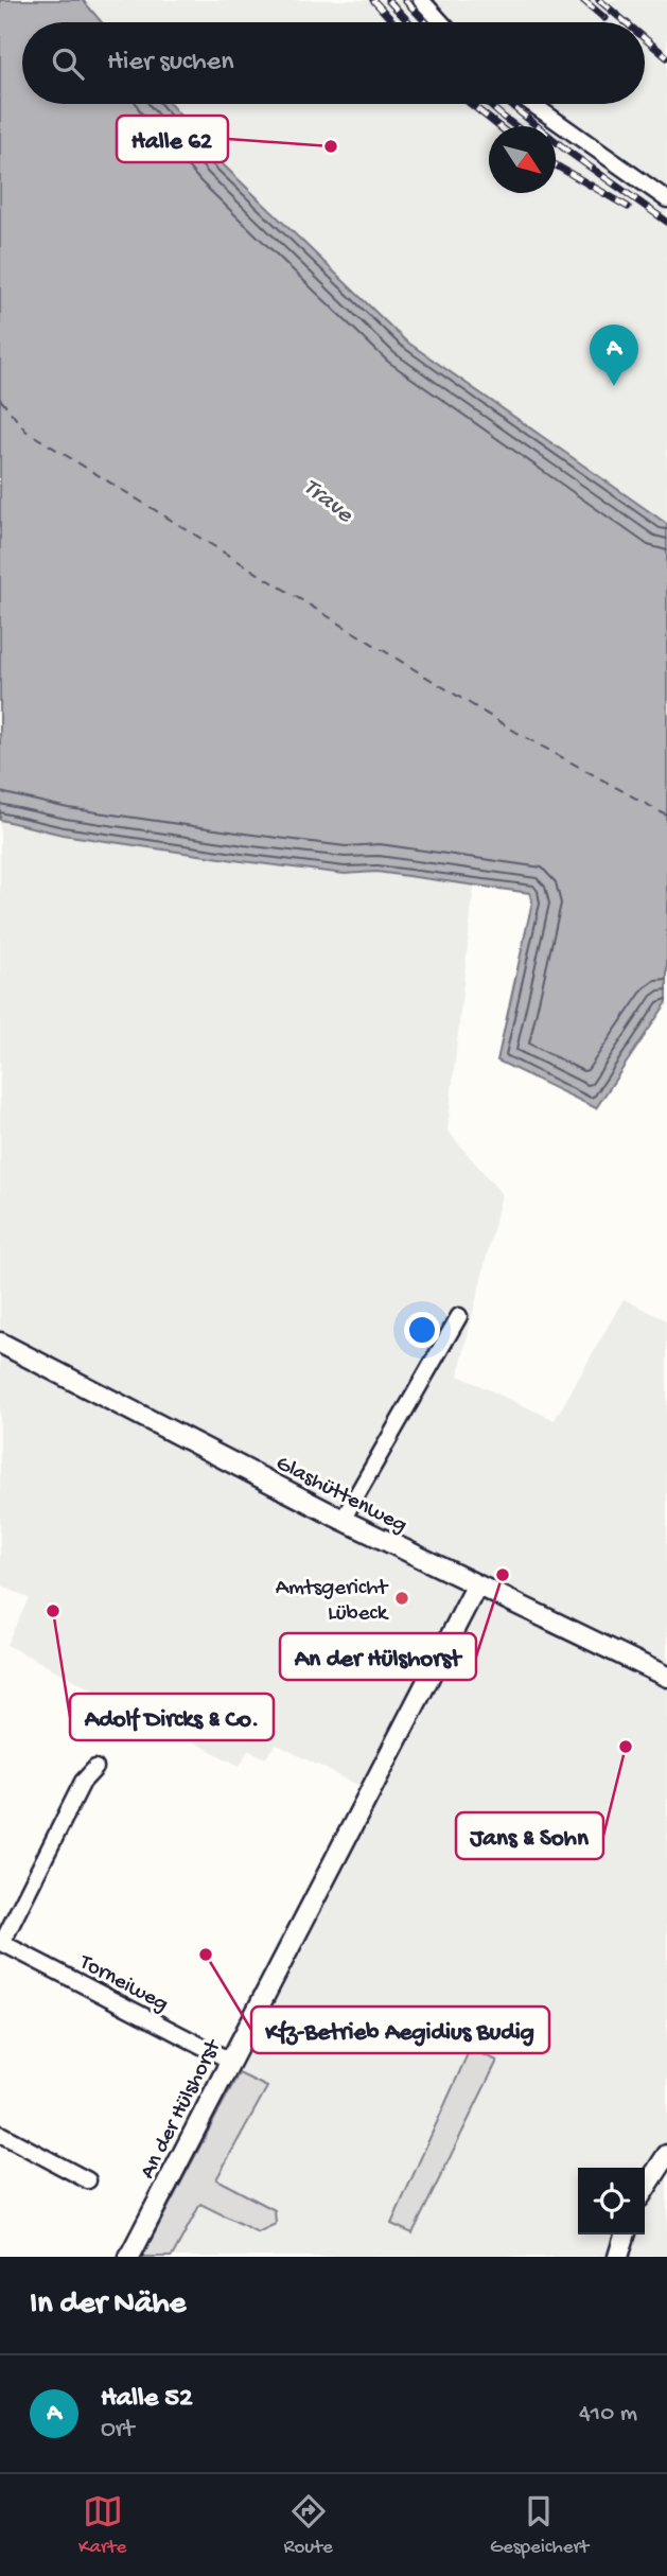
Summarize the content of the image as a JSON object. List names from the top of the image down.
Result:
{
  "streets": {
    "street": ["Glashüttenweg", "Torneiweg", "An der Hülshorst"]
  },
  "crossings": [
    ["Glashüttenweg", "An der Hülshorst"],
    ["Torneiweg", "An der Hülshorst"]
  ],
  "water": ["Trave"],
  "places": [
    "Halle 62",
    "An der Hülshorst",
    "Amtsgericht Lübeck",
    "Adolf Dircks & Co.",
    "Jans & Sohn",
    "Kfz-Betrieb Aegidius Budig"
  ],
  "north": "bottom right",
  "page": {
    "search": "Hier suchen",
    "pins": "A",
    "heading": "In der Nähe",
    "list": [
      {
        "mark": "A",
        "name": "Halle 52",
        "note": "Ort",
        "value": "410 m"
      }
    ],
    "nav": ["Karte", "Route", "Gespeichert"]
  }
}
